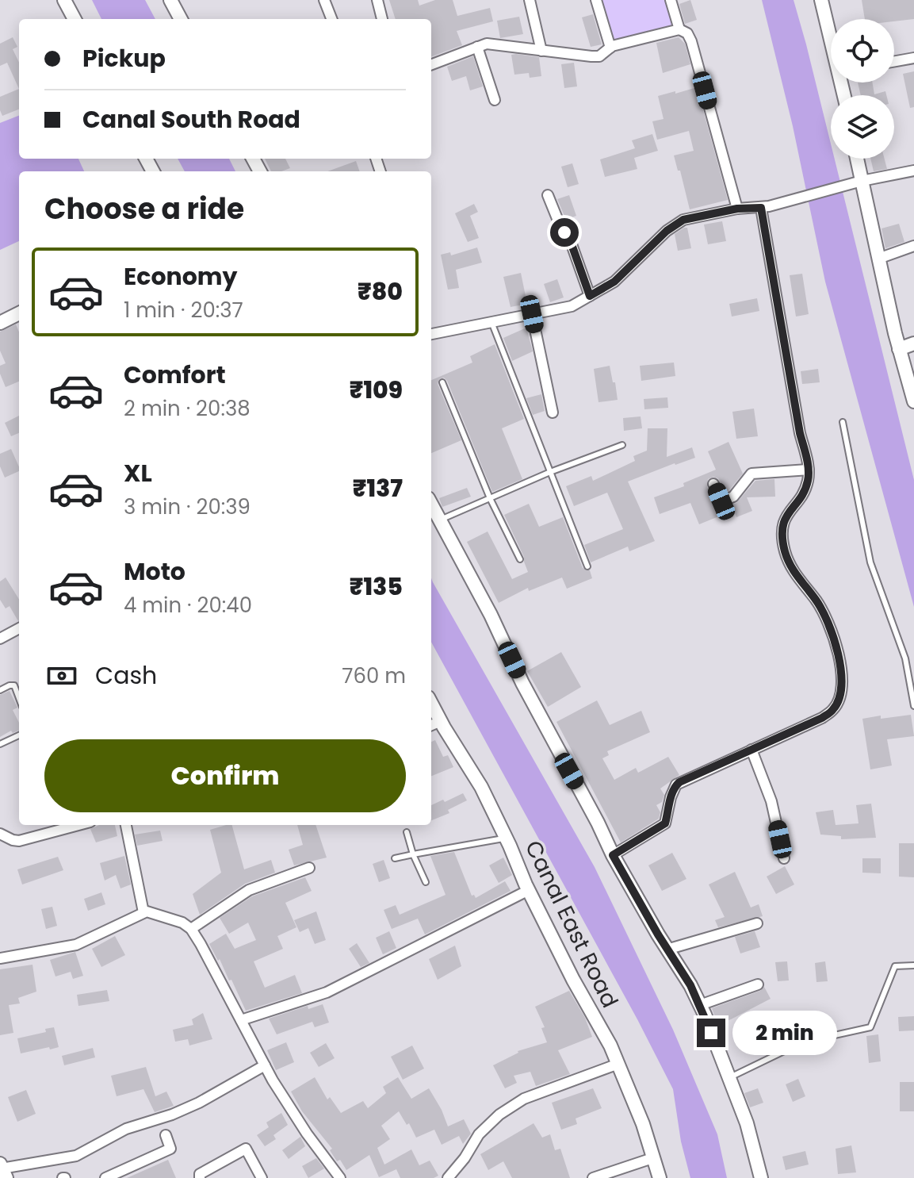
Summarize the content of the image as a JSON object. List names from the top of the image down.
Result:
{
  "streets": {
    "street": ["Canal East Road"]
  },
  "page": {
    "banner": ["Pickup", "Canal South Road"],
    "heading": "Choose a ride",
    "list": [
      {
        "name": "Economy",
        "note": "1 min · 20:37",
        "value": "₹80"
      },
      {
        "name": "Comfort",
        "note": "2 min · 20:38",
        "value": "₹109"
      },
      {
        "name": "XL",
        "note": "3 min · 20:39",
        "value": "₹137"
      },
      {
        "name": "Moto",
        "note": "4 min · 20:40",
        "value": "₹135"
      }
    ],
    "pay": ["Cash", "760 m"],
    "buttons": "Confirm",
    "bubble": "2 min"
  }
}
